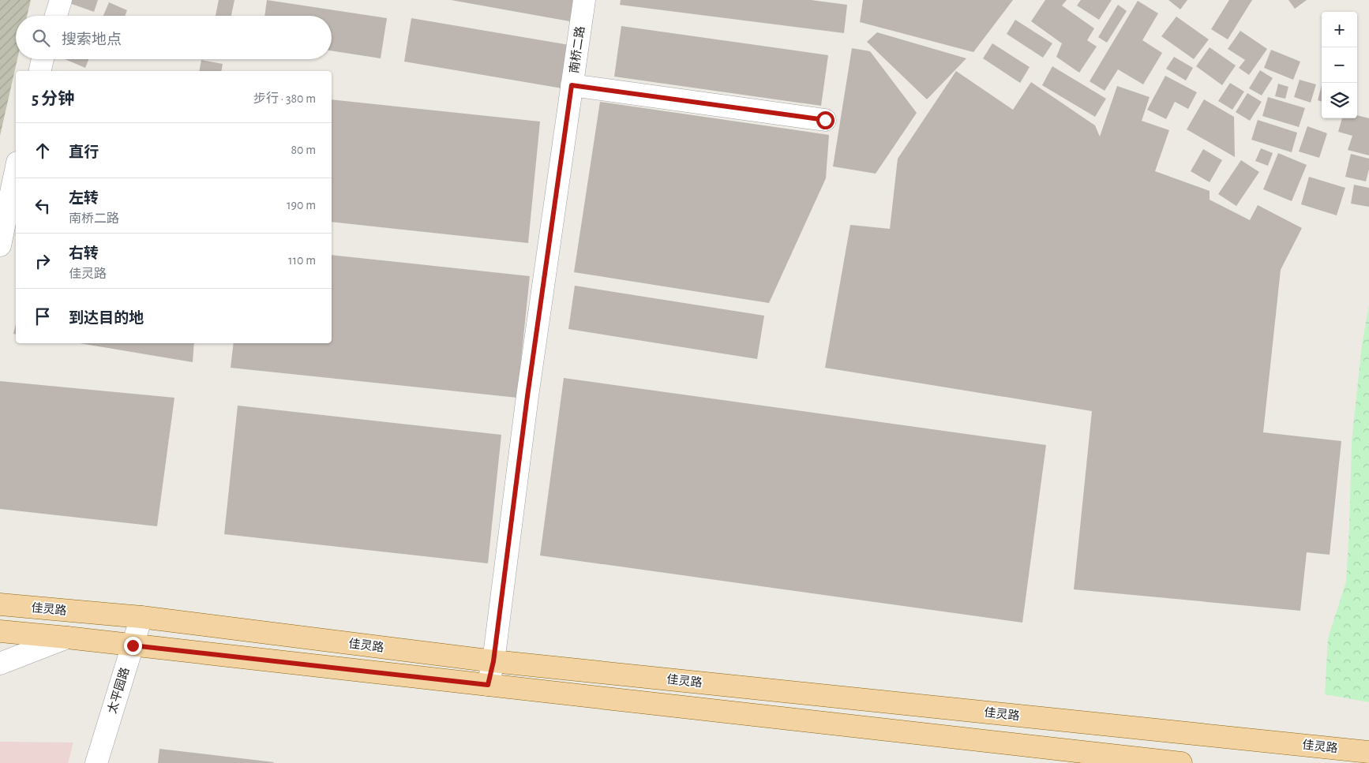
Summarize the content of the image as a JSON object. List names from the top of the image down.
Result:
{
  "streets": {
    "main road": ["佳灵路"],
    "street": ["南桥二路", "太平园路"]
  },
  "crossings": [
    ["南桥二路", "佳灵路"],
    ["佳灵路", "太平园路"]
  ],
  "page": {
    "map_buttons": ["+", "−"],
    "search": "搜索地点",
    "heading": ["5 分钟", "步行 · 380 m"],
    "list": [
      ["直行", "80 m"],
      ["左转", "南桥二路", "190 m"],
      ["右转", "佳灵路", "110 m"],
      "到达目的地"
    ]
  }
}
